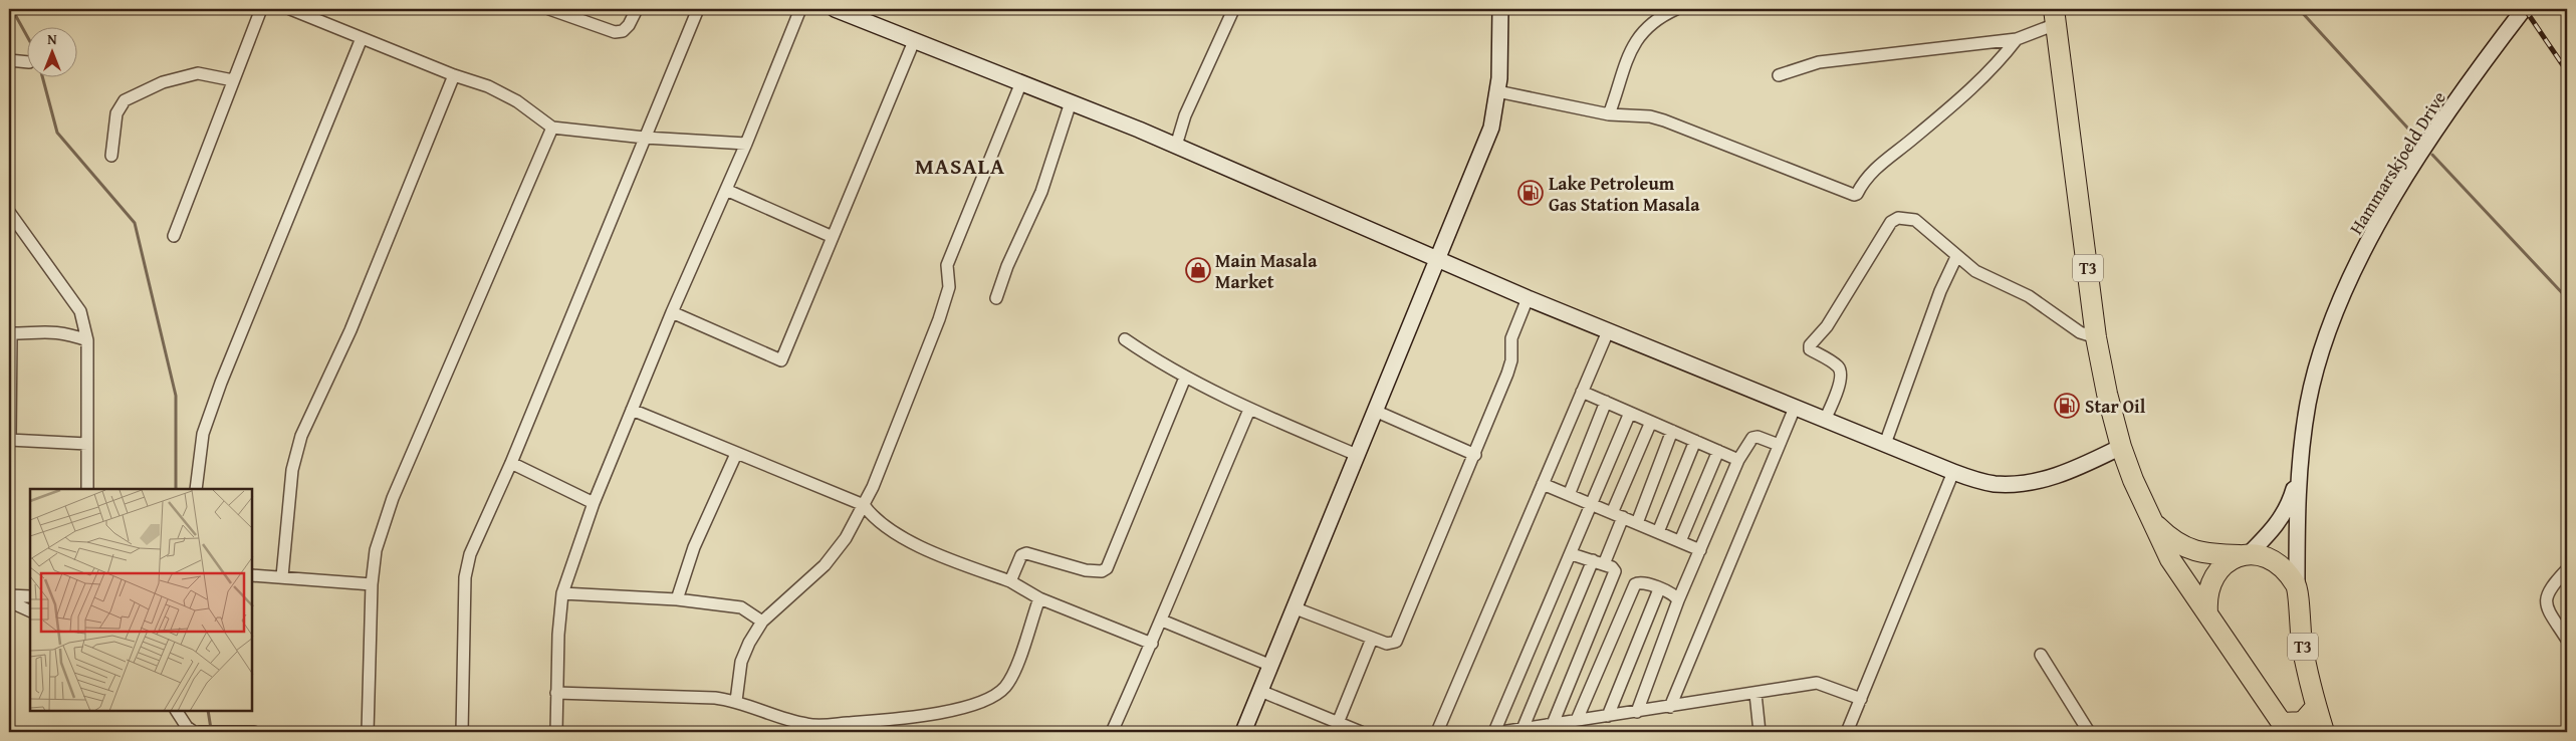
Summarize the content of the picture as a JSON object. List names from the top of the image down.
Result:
{
  "streets": {
    "highway": ["T3"],
    "street": ["Hammarskjoeld Drive"]
  },
  "crossings": [
    ["Hammarskjoeld Drive", "T3"]
  ],
  "districts": ["MASALA"],
  "places": {
    "fuel station": ["Lake Petroleum Gas Station Masala", "Star Oil"],
    "shop": ["Main Masala Market"]
  },
  "north": "top"
}
